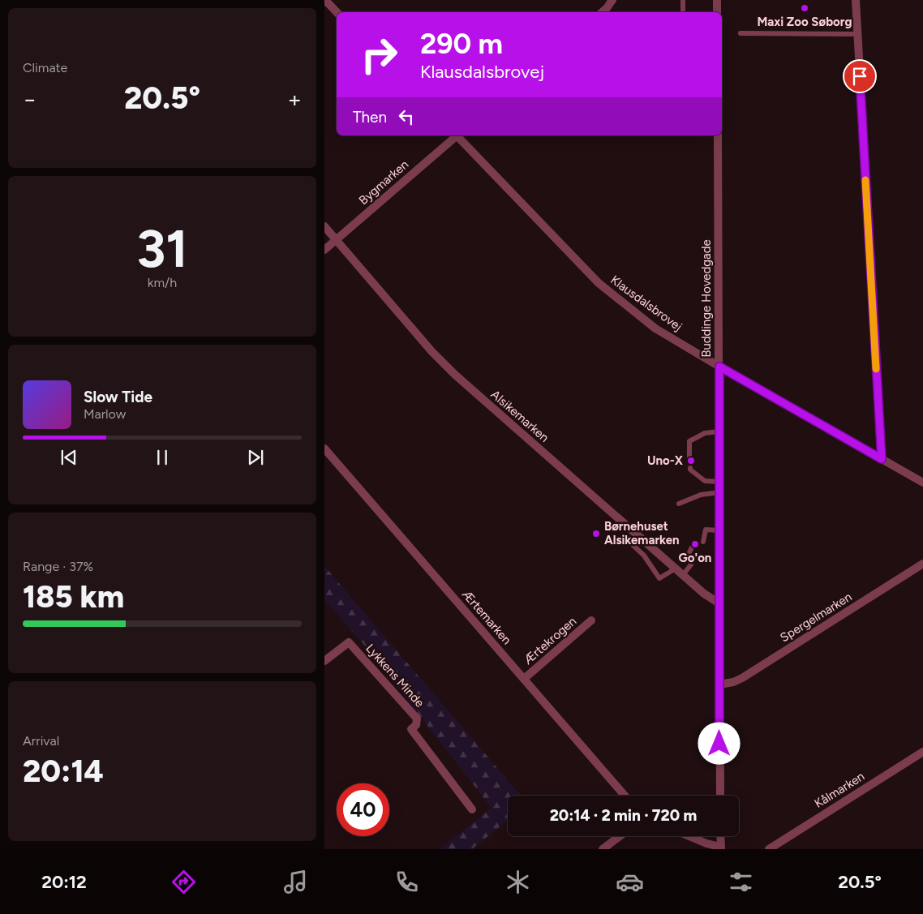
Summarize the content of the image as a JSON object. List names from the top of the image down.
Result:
{
  "streets": {
    "street": [
      "Bygmarken",
      "Buddinge Hovedgade",
      "Klausdalsbrovej",
      "Alsikemarken",
      "Ærtemarken",
      "Spergelmarken",
      "Ærtekrogen",
      "Lykkens Minde",
      "Kålmarken"
    ]
  },
  "crossings": [
    ["Bygmarken", "Alsikemarken"],
    ["Buddinge Hovedgade", "Klausdalsbrovej"],
    ["Buddinge Hovedgade", "Alsikemarken"],
    ["Buddinge Hovedgade", "Spergelmarken"],
    ["Ærtemarken", "Ærtekrogen"]
  ],
  "places": [
    "Maxi Zoo Søborg",
    "Uno-X",
    "Børnehuset Alsikemarken",
    "Go'on"
  ],
  "page": {
    "tile": [
      "Climate",
      ["31", "km/h"],
      ["Range · 37%", "185 km"],
      ["Arrival", "20:14"]
    ],
    "turn": ["290 m", "Klausdalsbrovej"],
    "heat": ["−", "20.5°", "+"],
    "then": "Then",
    "song": ["Slow Tide", "Marlow"],
    "limit": "40",
    "trip": "20:14 · 2 min · 720 m",
    "tabs": ["20:12", "20.5°"]
  }
}
